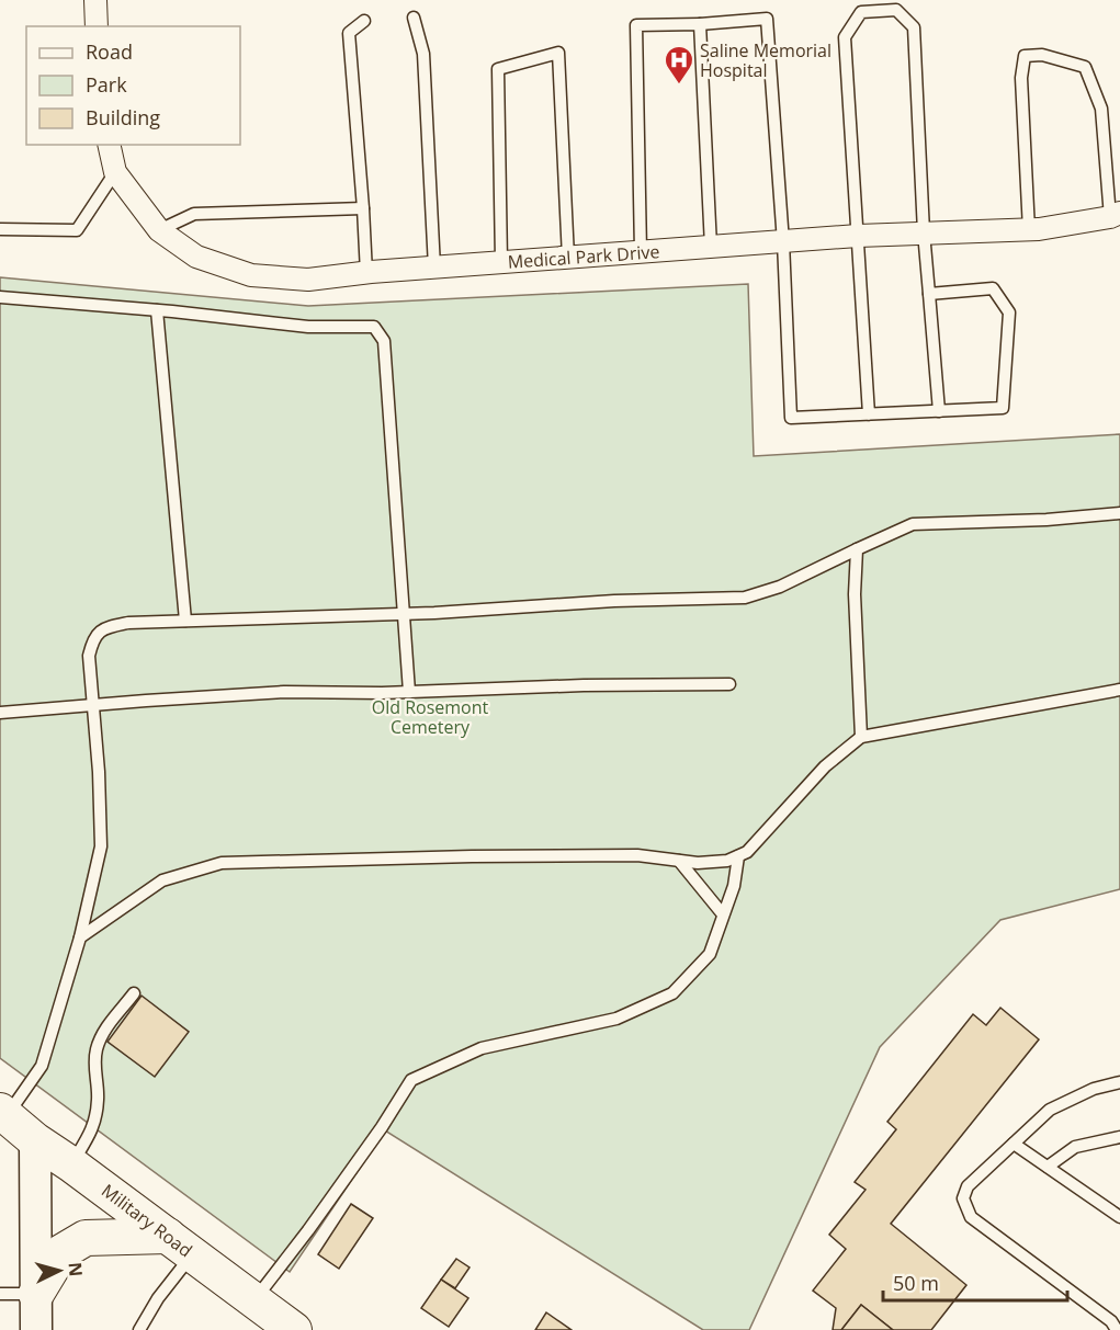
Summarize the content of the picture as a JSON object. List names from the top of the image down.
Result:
{
  "streets": {
    "main road": ["Military Road"],
    "street": ["Medical Park Drive"]
  },
  "parks": ["Old Rosemont Cemetery"],
  "places": {
    "hospital": ["Saline Memorial Hospital"]
  },
  "legend": ["Road", "Park", "Building"],
  "scale_bar": "50 m",
  "north": "right"
}
